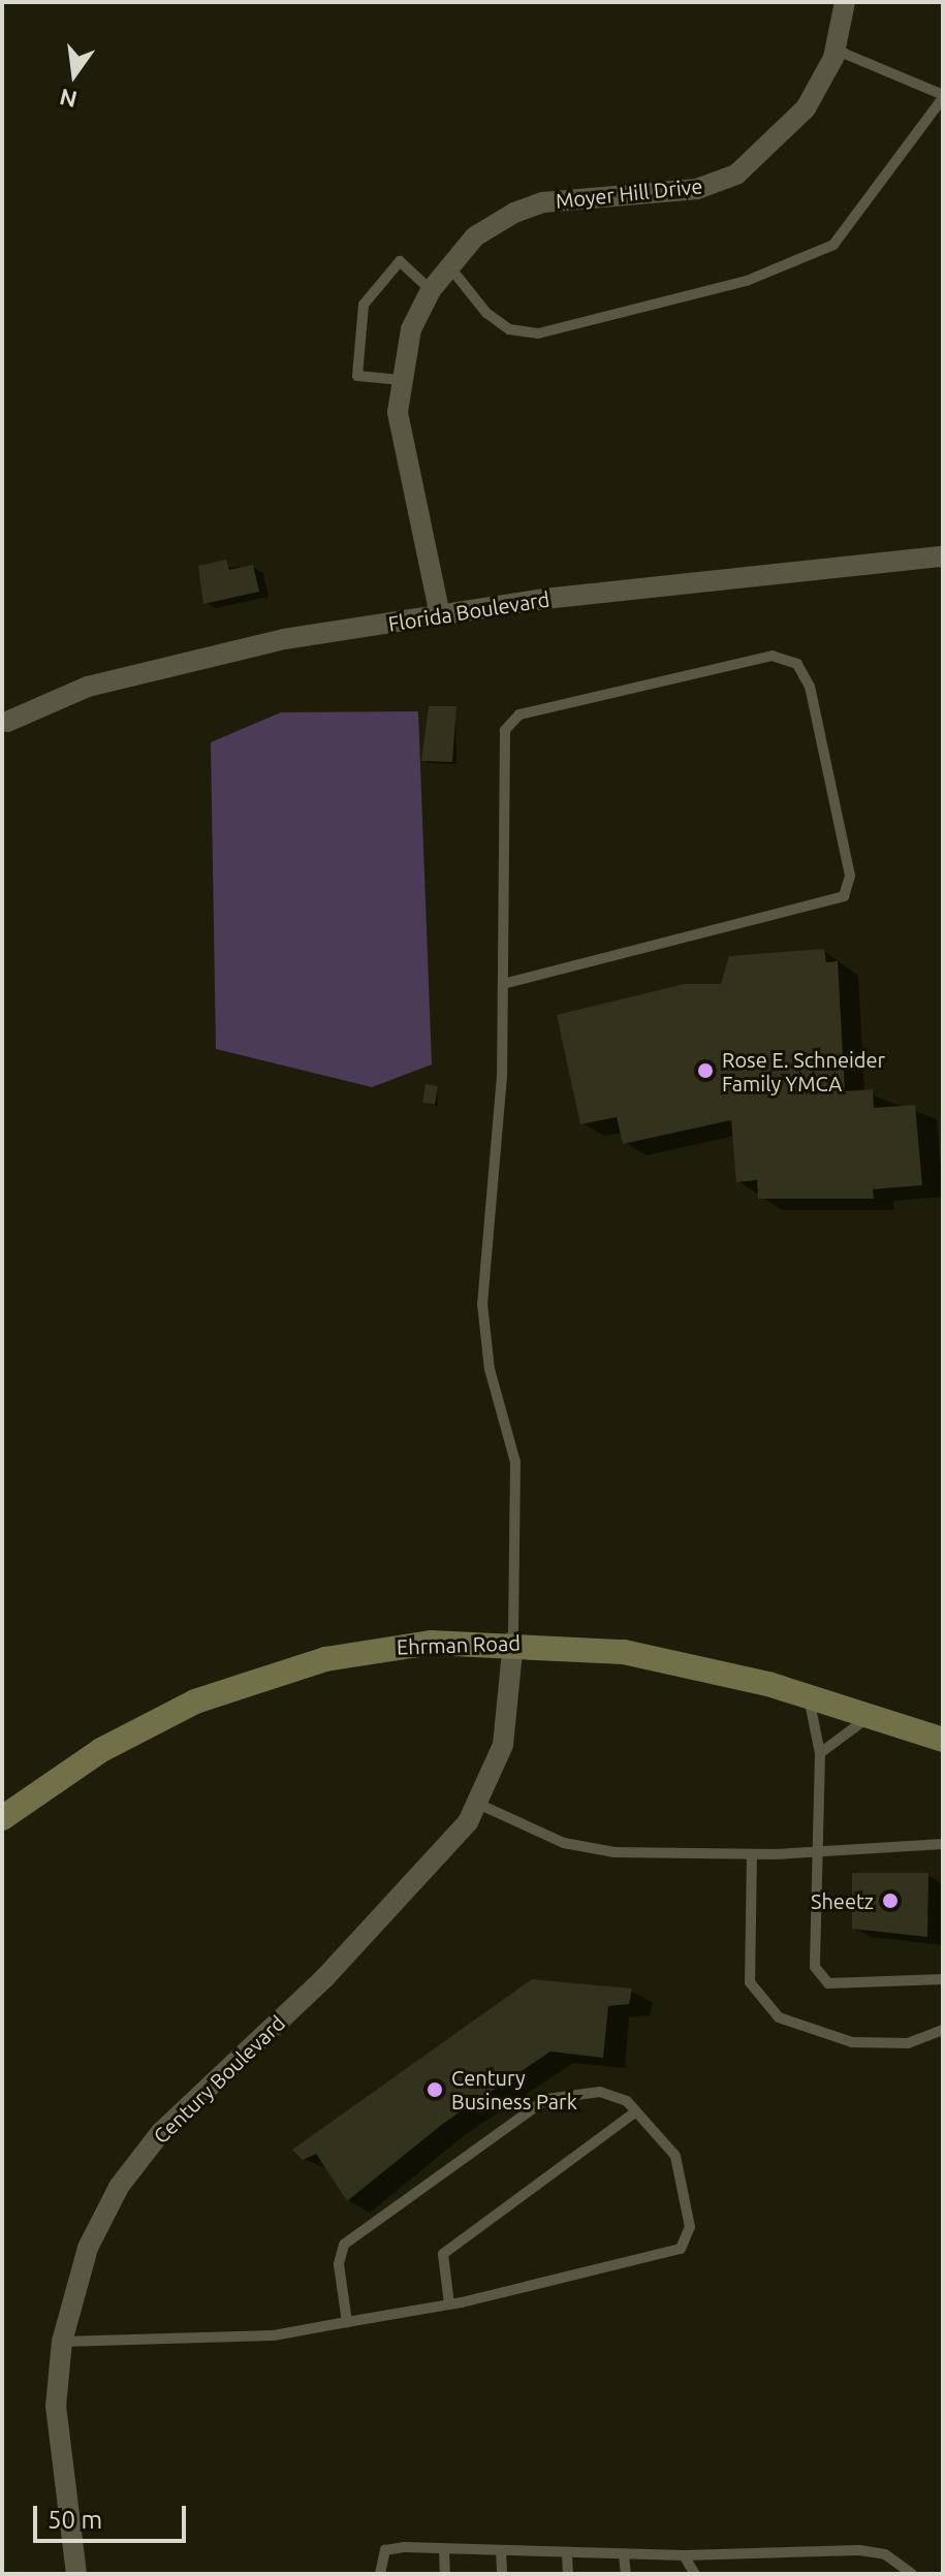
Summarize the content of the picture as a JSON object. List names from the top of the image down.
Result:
{
  "streets": {
    "street": [
      "Moyer Hill Drive",
      "Florida Boulevard",
      "Ehrman Road",
      "Century Boulevard"
    ]
  },
  "crossings": [
    ["Moyer Hill Drive", "Florida Boulevard"],
    ["Ehrman Road", "Century Boulevard"]
  ],
  "places": ["Rose E. Schneider Family YMCA", "Sheetz", "Century Business Park"],
  "scale_bar": "50 m",
  "north": "bottom"
}
